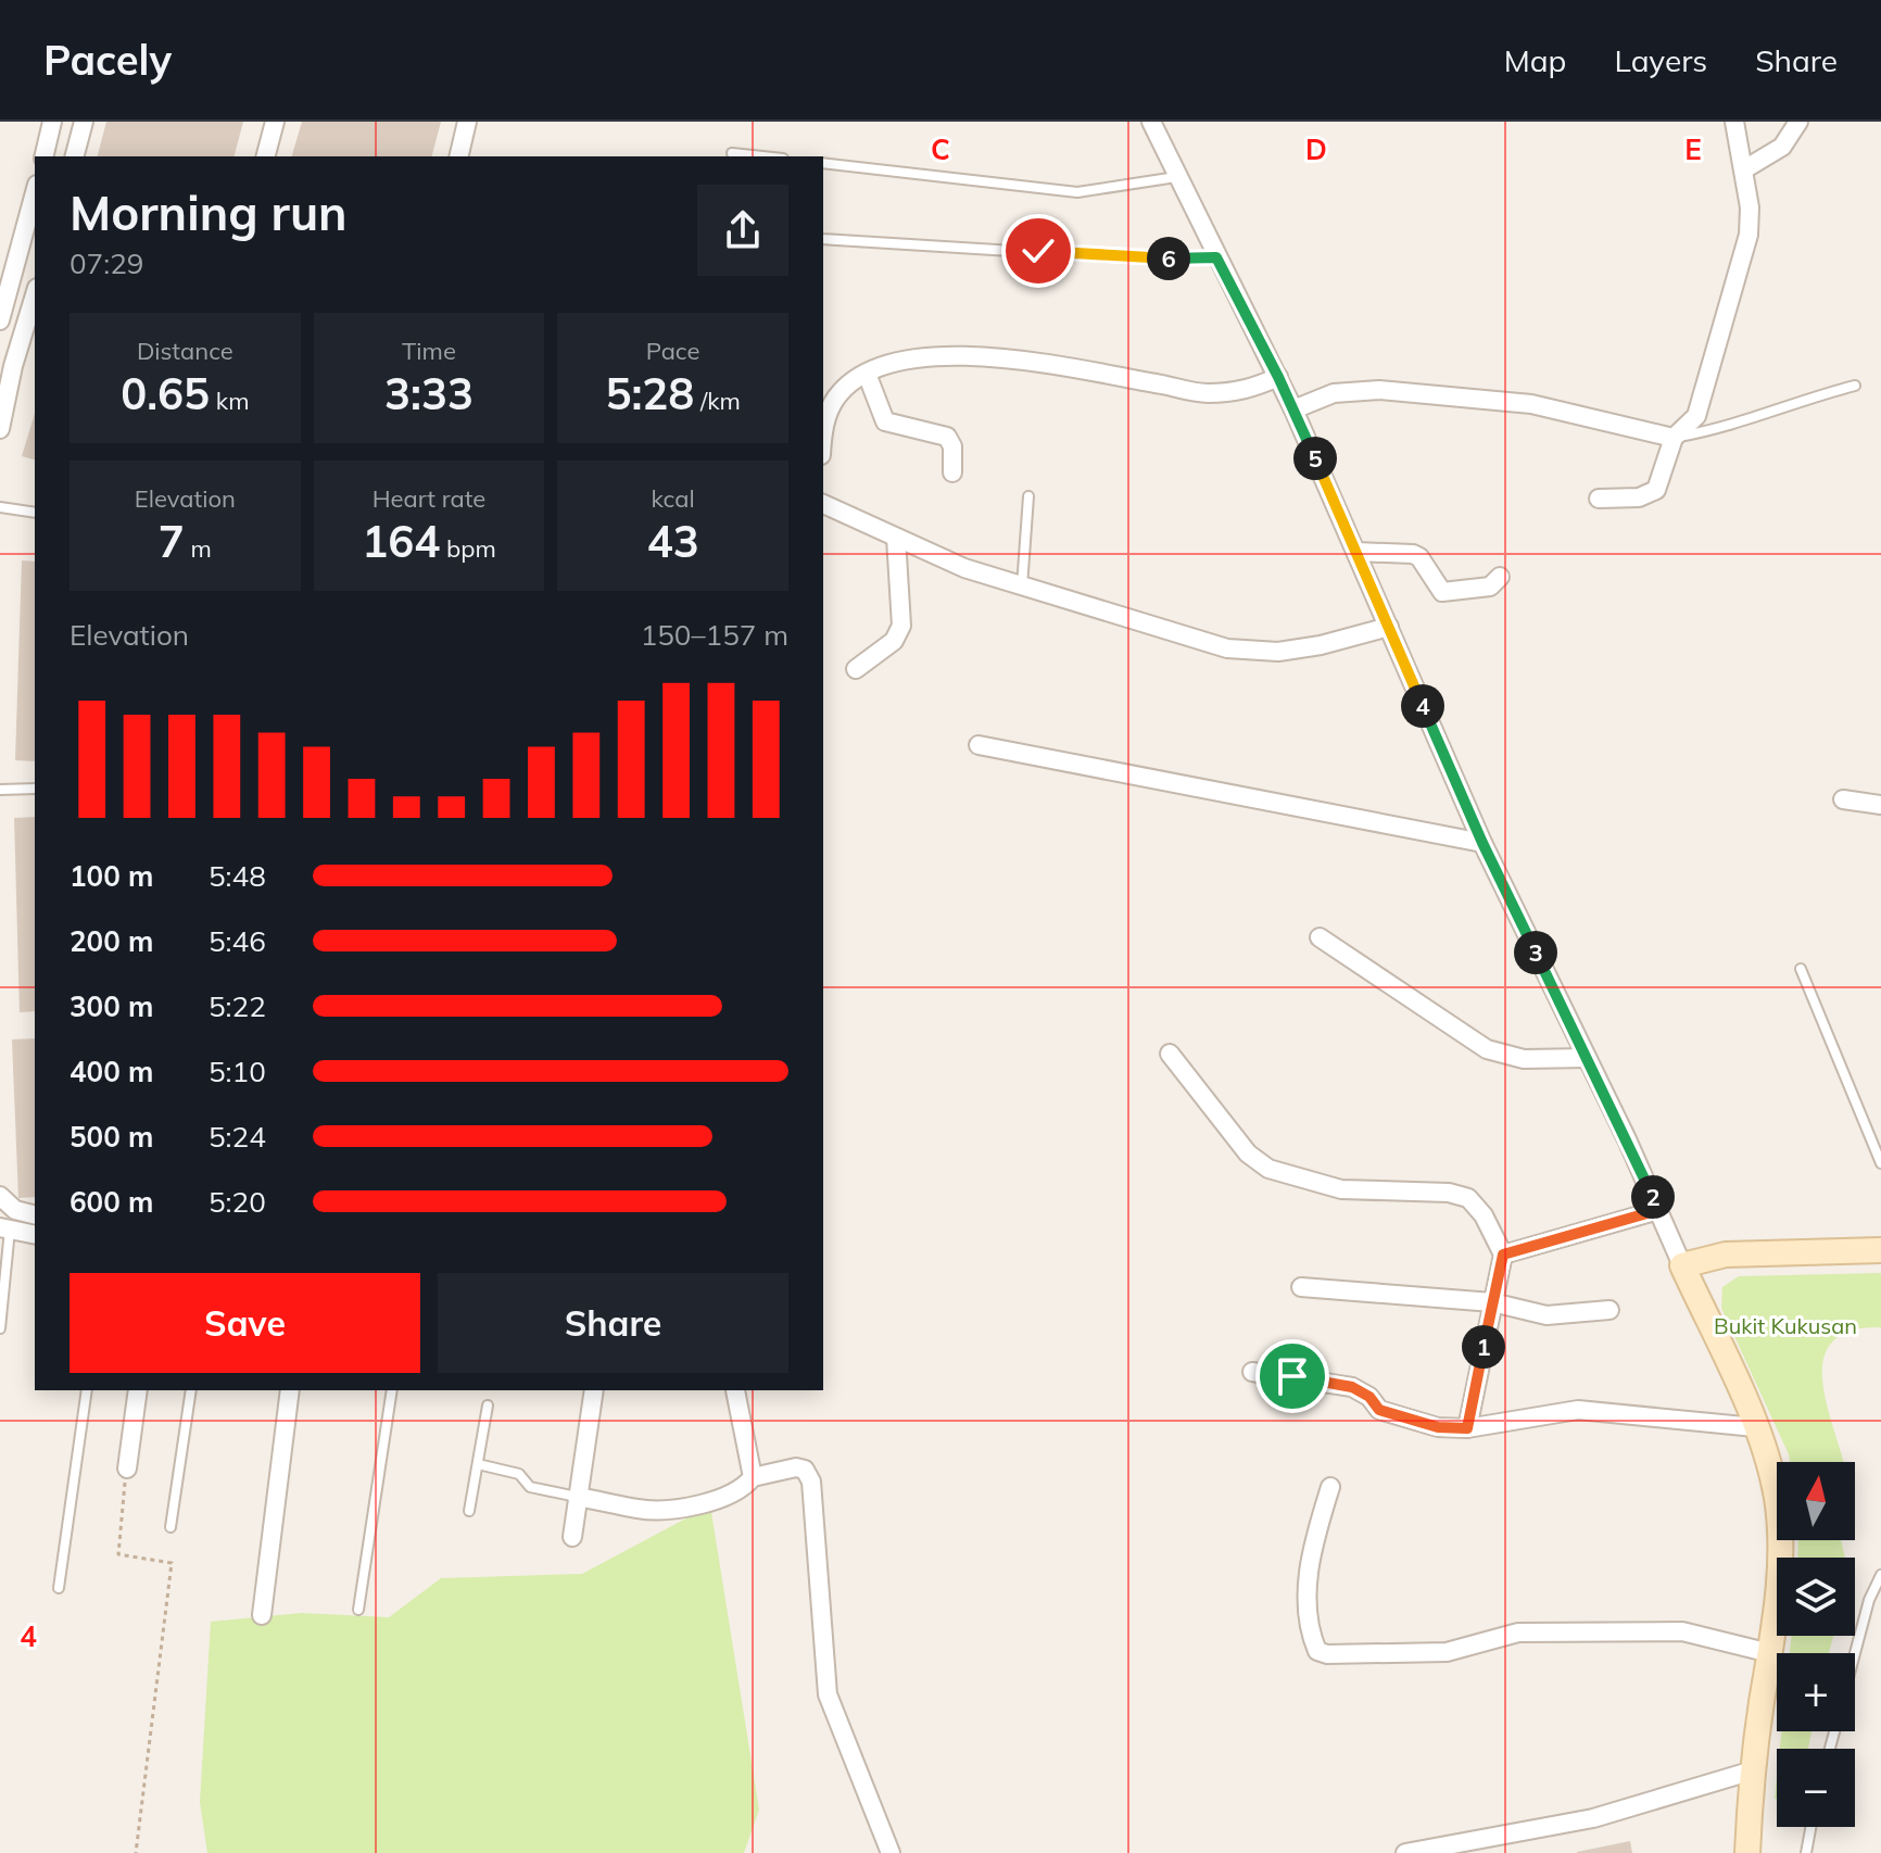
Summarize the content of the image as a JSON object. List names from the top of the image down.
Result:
{
  "parks": ["Bukit Kukusan"],
  "north": "top",
  "page": {
    "header": "Pacely",
    "nav": ["Map", "Layers", "Share"],
    "heading": ["Morning run", "07:29"],
    "pins": [
      "6",
      "5",
      "4",
      "3",
      "2",
      "1"
    ],
    "stats": [
      ["Distance", "0.65 km"],
      ["Time", "3:33"],
      ["Pace", "5:28 /km"],
      ["Elevation", "7 m"],
      ["Heart rate", "164 bpm"],
      ["kcal", "43"]
    ],
    "chart": ["Elevation", "150–157 m"],
    "list": [
      {
        "name": "100 m",
        "note": "5:48"
      },
      {
        "name": "200 m",
        "note": "5:46"
      },
      {
        "name": "300 m",
        "note": "5:22"
      },
      {
        "name": "400 m",
        "note": "5:10"
      },
      {
        "name": "500 m",
        "note": "5:24"
      },
      {
        "name": "600 m",
        "note": "5:20"
      }
    ],
    "buttons": ["Save", "Share"],
    "map_buttons": ["+", "−"]
  },
  "grid": {
    "columns": ["C", "D", "E"],
    "rows": ["4"]
  }
}
